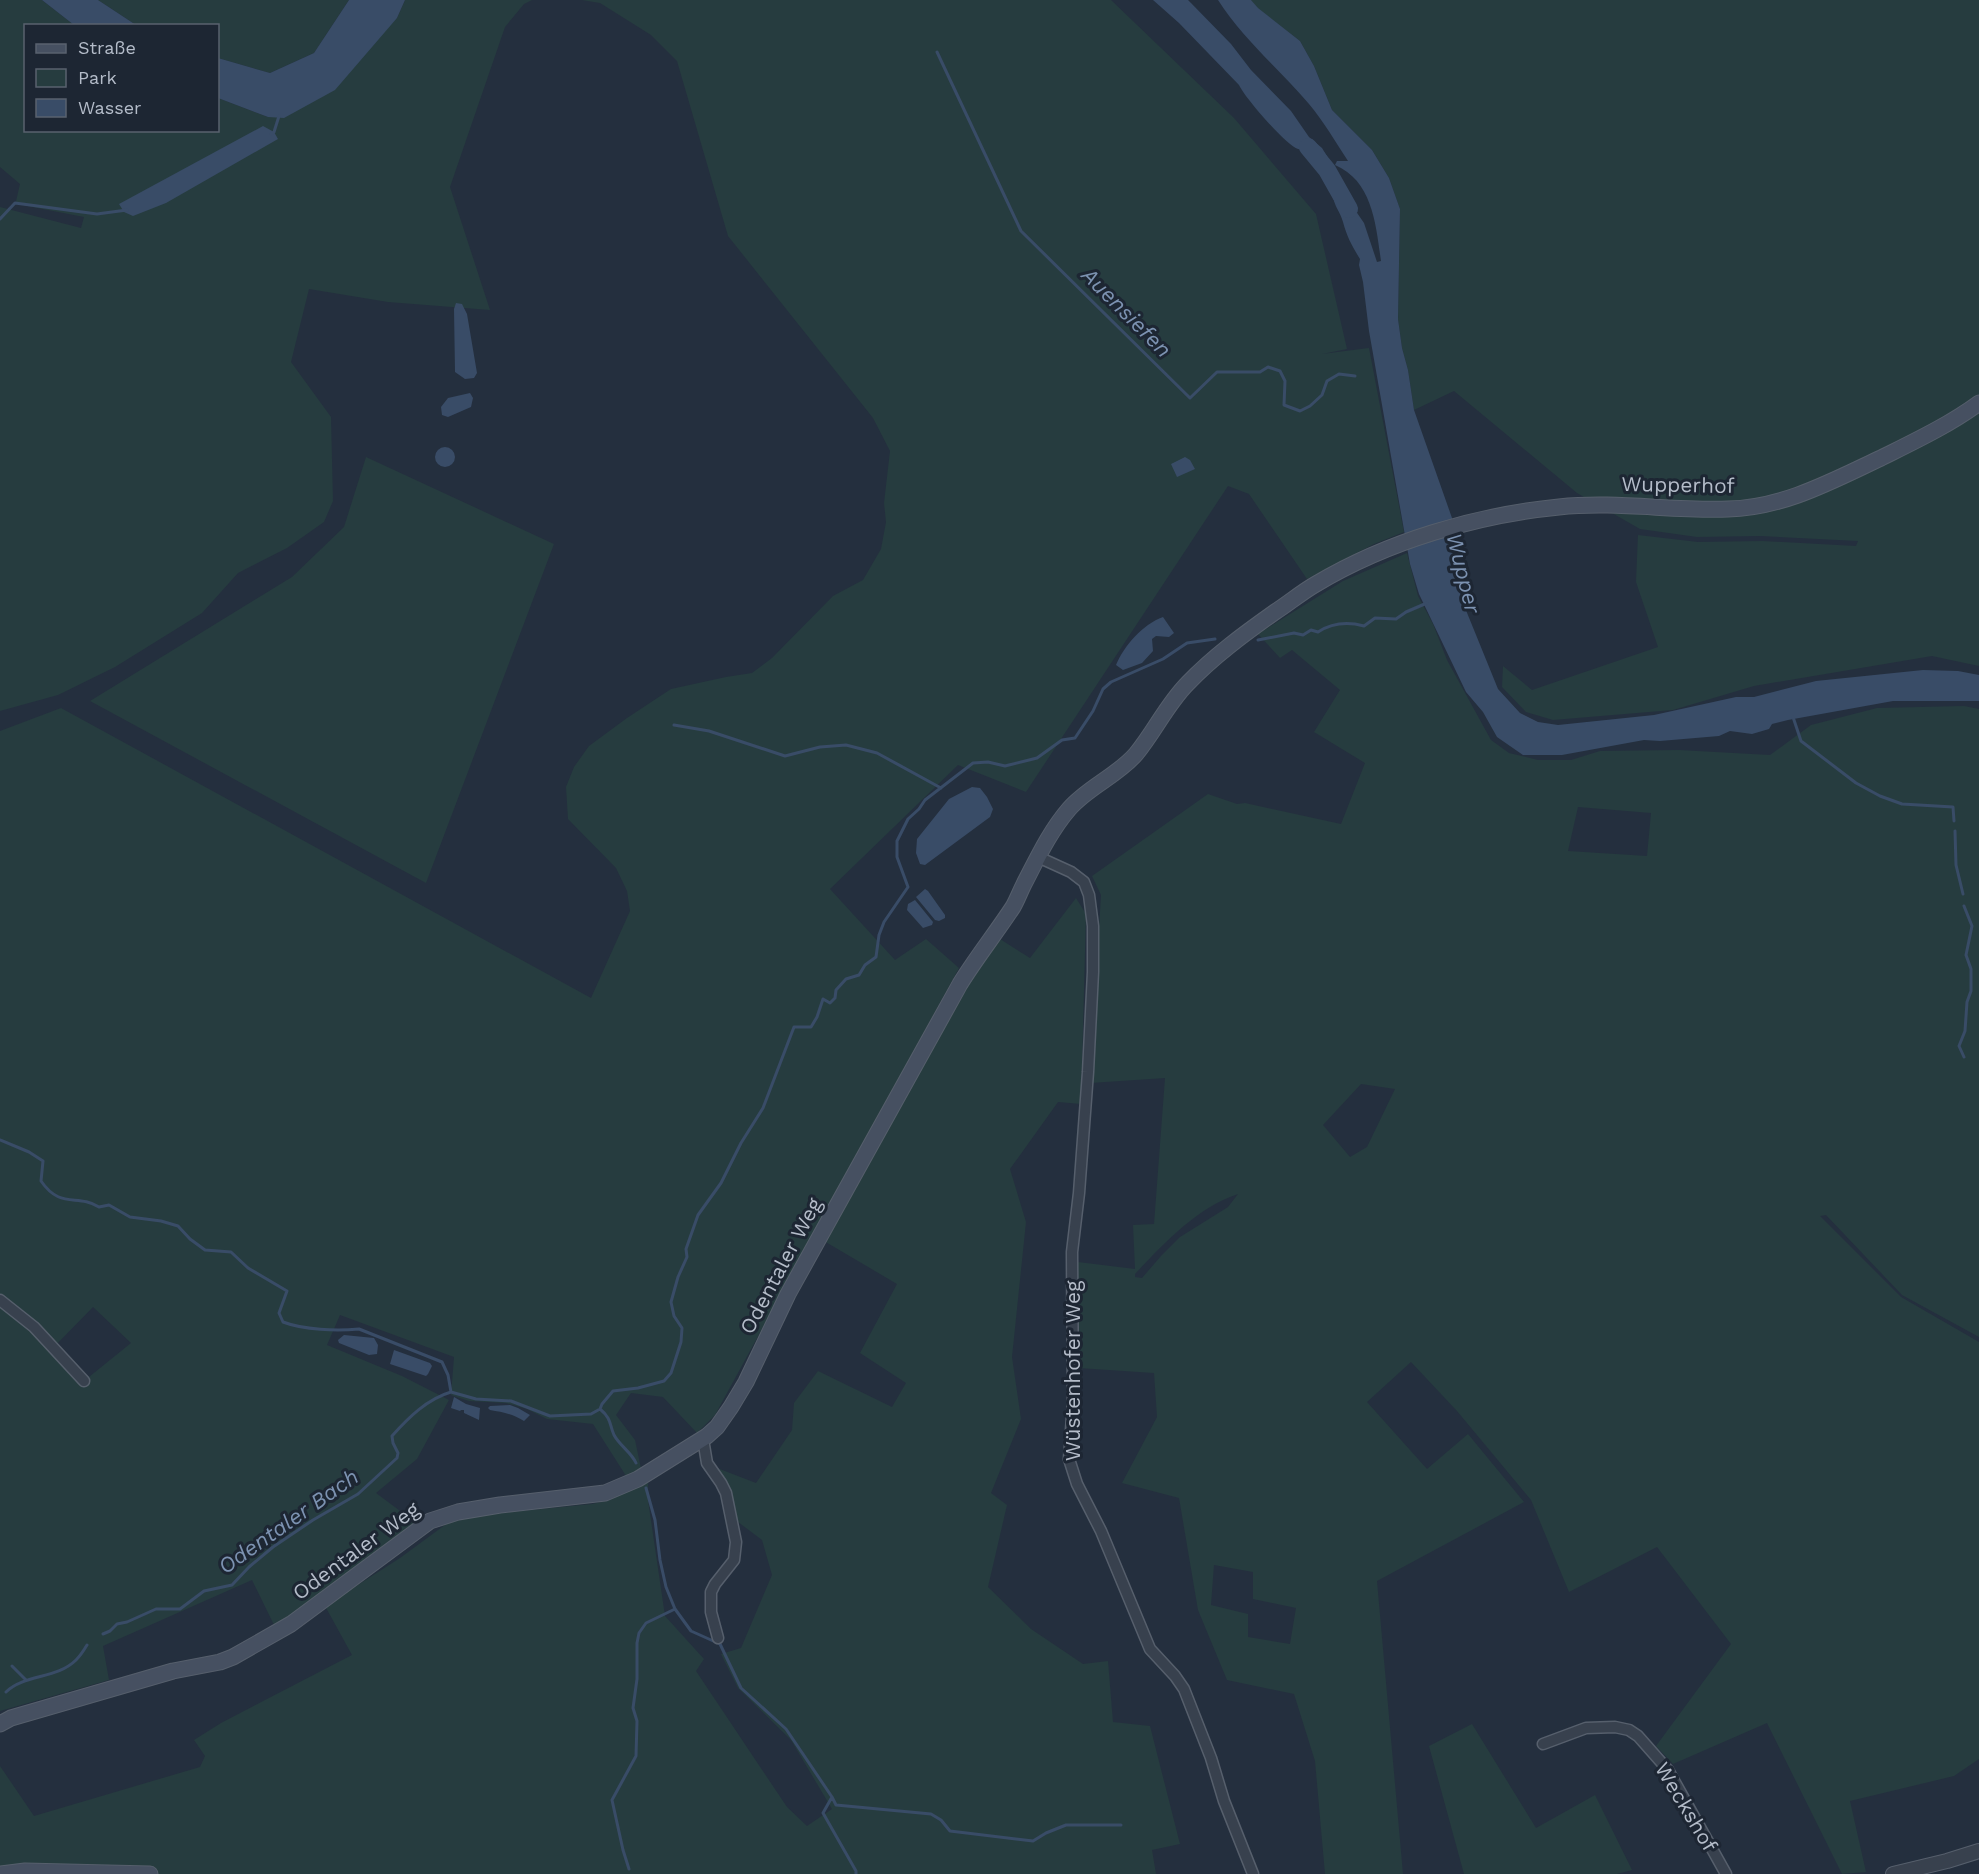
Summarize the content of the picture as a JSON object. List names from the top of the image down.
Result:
{
  "streets": {
    "main road": ["Wupperhof", "Odentaler Weg"],
    "street": ["Wüstenhofer Weg", "Weckshof"]
  },
  "crossings": [
    ["Wupperhof", "Odentaler Weg"],
    ["Odentaler Weg", "Wüstenhofer Weg"]
  ],
  "water": ["Auensiefen", "Wupper", "Odentaler Bach"],
  "legend": ["Straße", "Park", "Wasser"]
}
